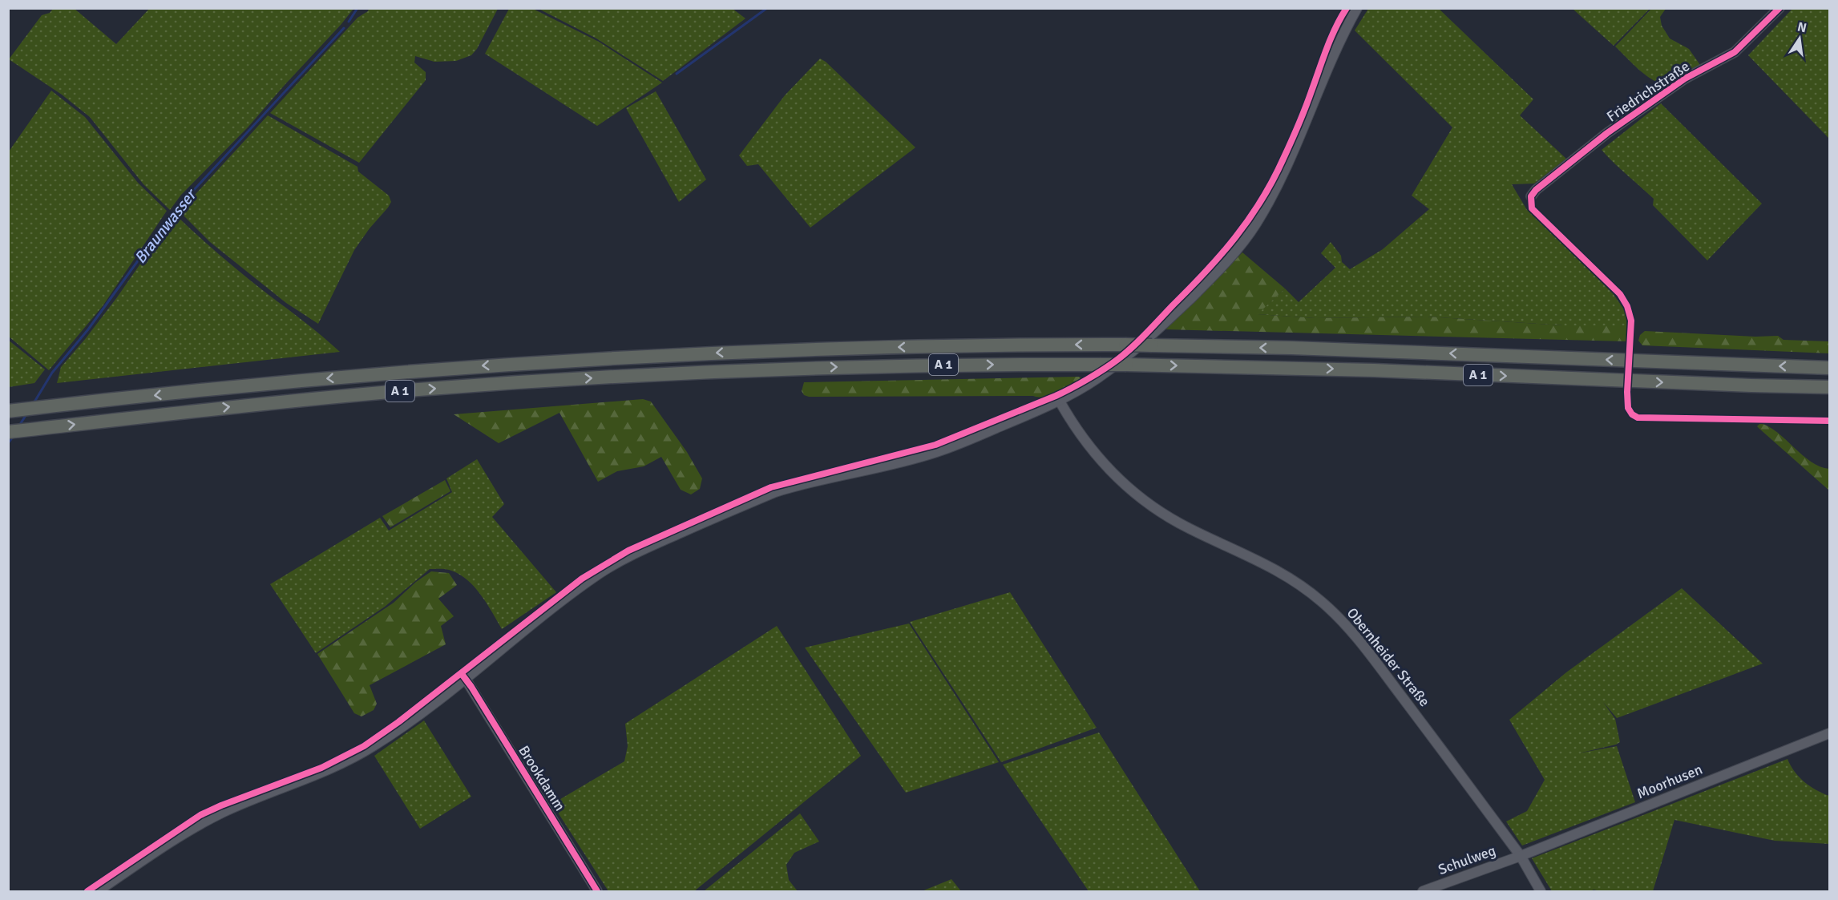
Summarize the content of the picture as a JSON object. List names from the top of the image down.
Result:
{
  "streets": {
    "highway": ["A 1"],
    "street": [
      "Friedrichstraße",
      "Obernheider Straße",
      "Brookdamm",
      "Moorhusen",
      "Schulweg"
    ]
  },
  "crossings": [
    ["Obernheider Straße", "Moorhusen"],
    ["Obernheider Straße", "Schulweg"],
    ["Moorhusen", "Schulweg"]
  ],
  "water": ["Braunwasser"],
  "north": "top"
}
